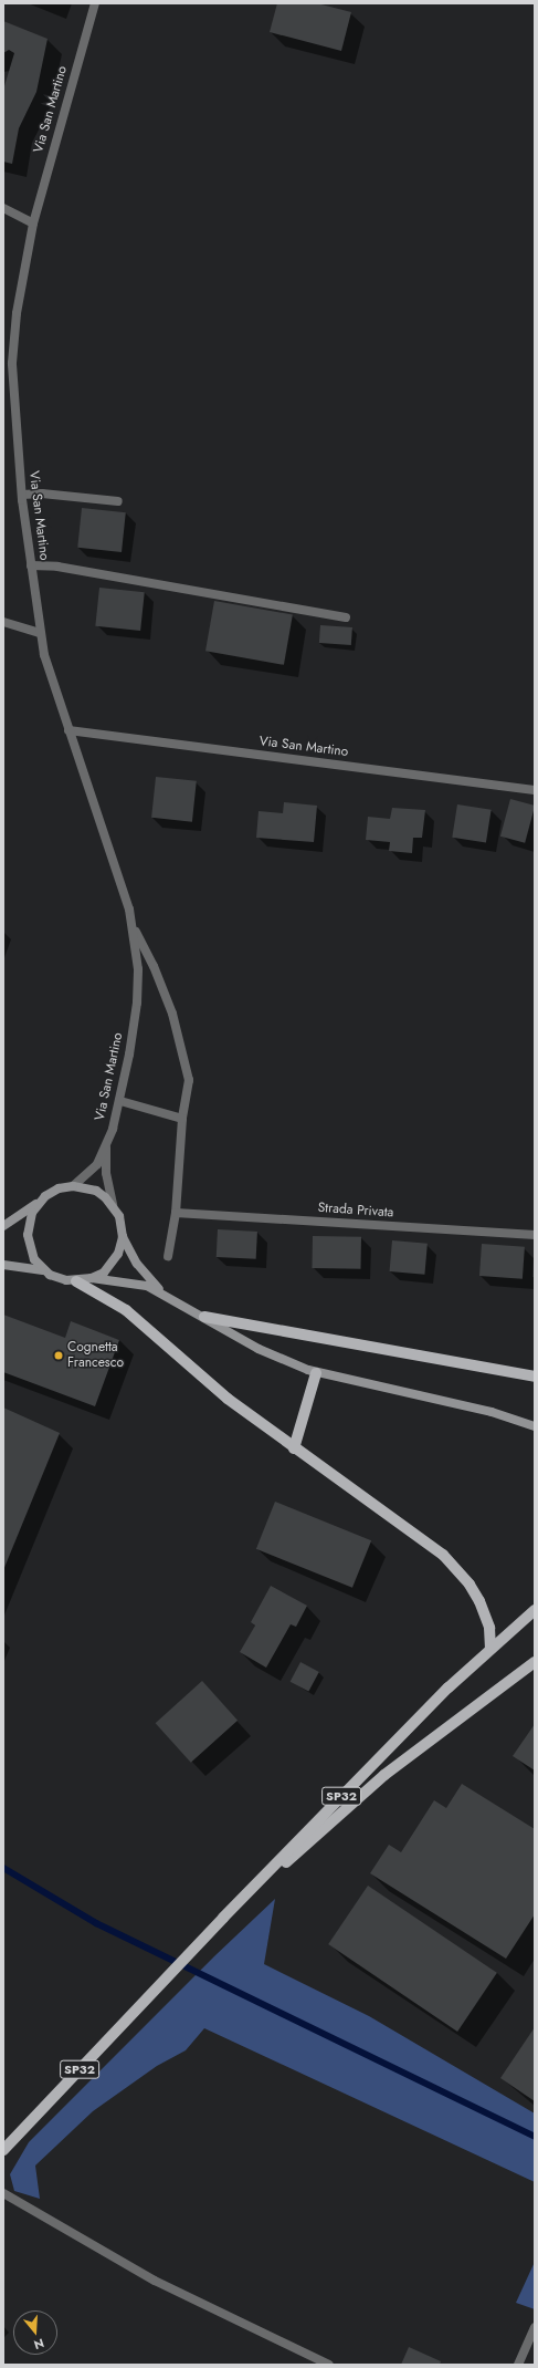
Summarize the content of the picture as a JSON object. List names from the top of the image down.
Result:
{
  "streets": {
    "main road": ["SP32"],
    "street": ["Via San Martino", "Strada Privata"]
  },
  "places": ["Cognetta Francesco"],
  "north": "bottom"
}
